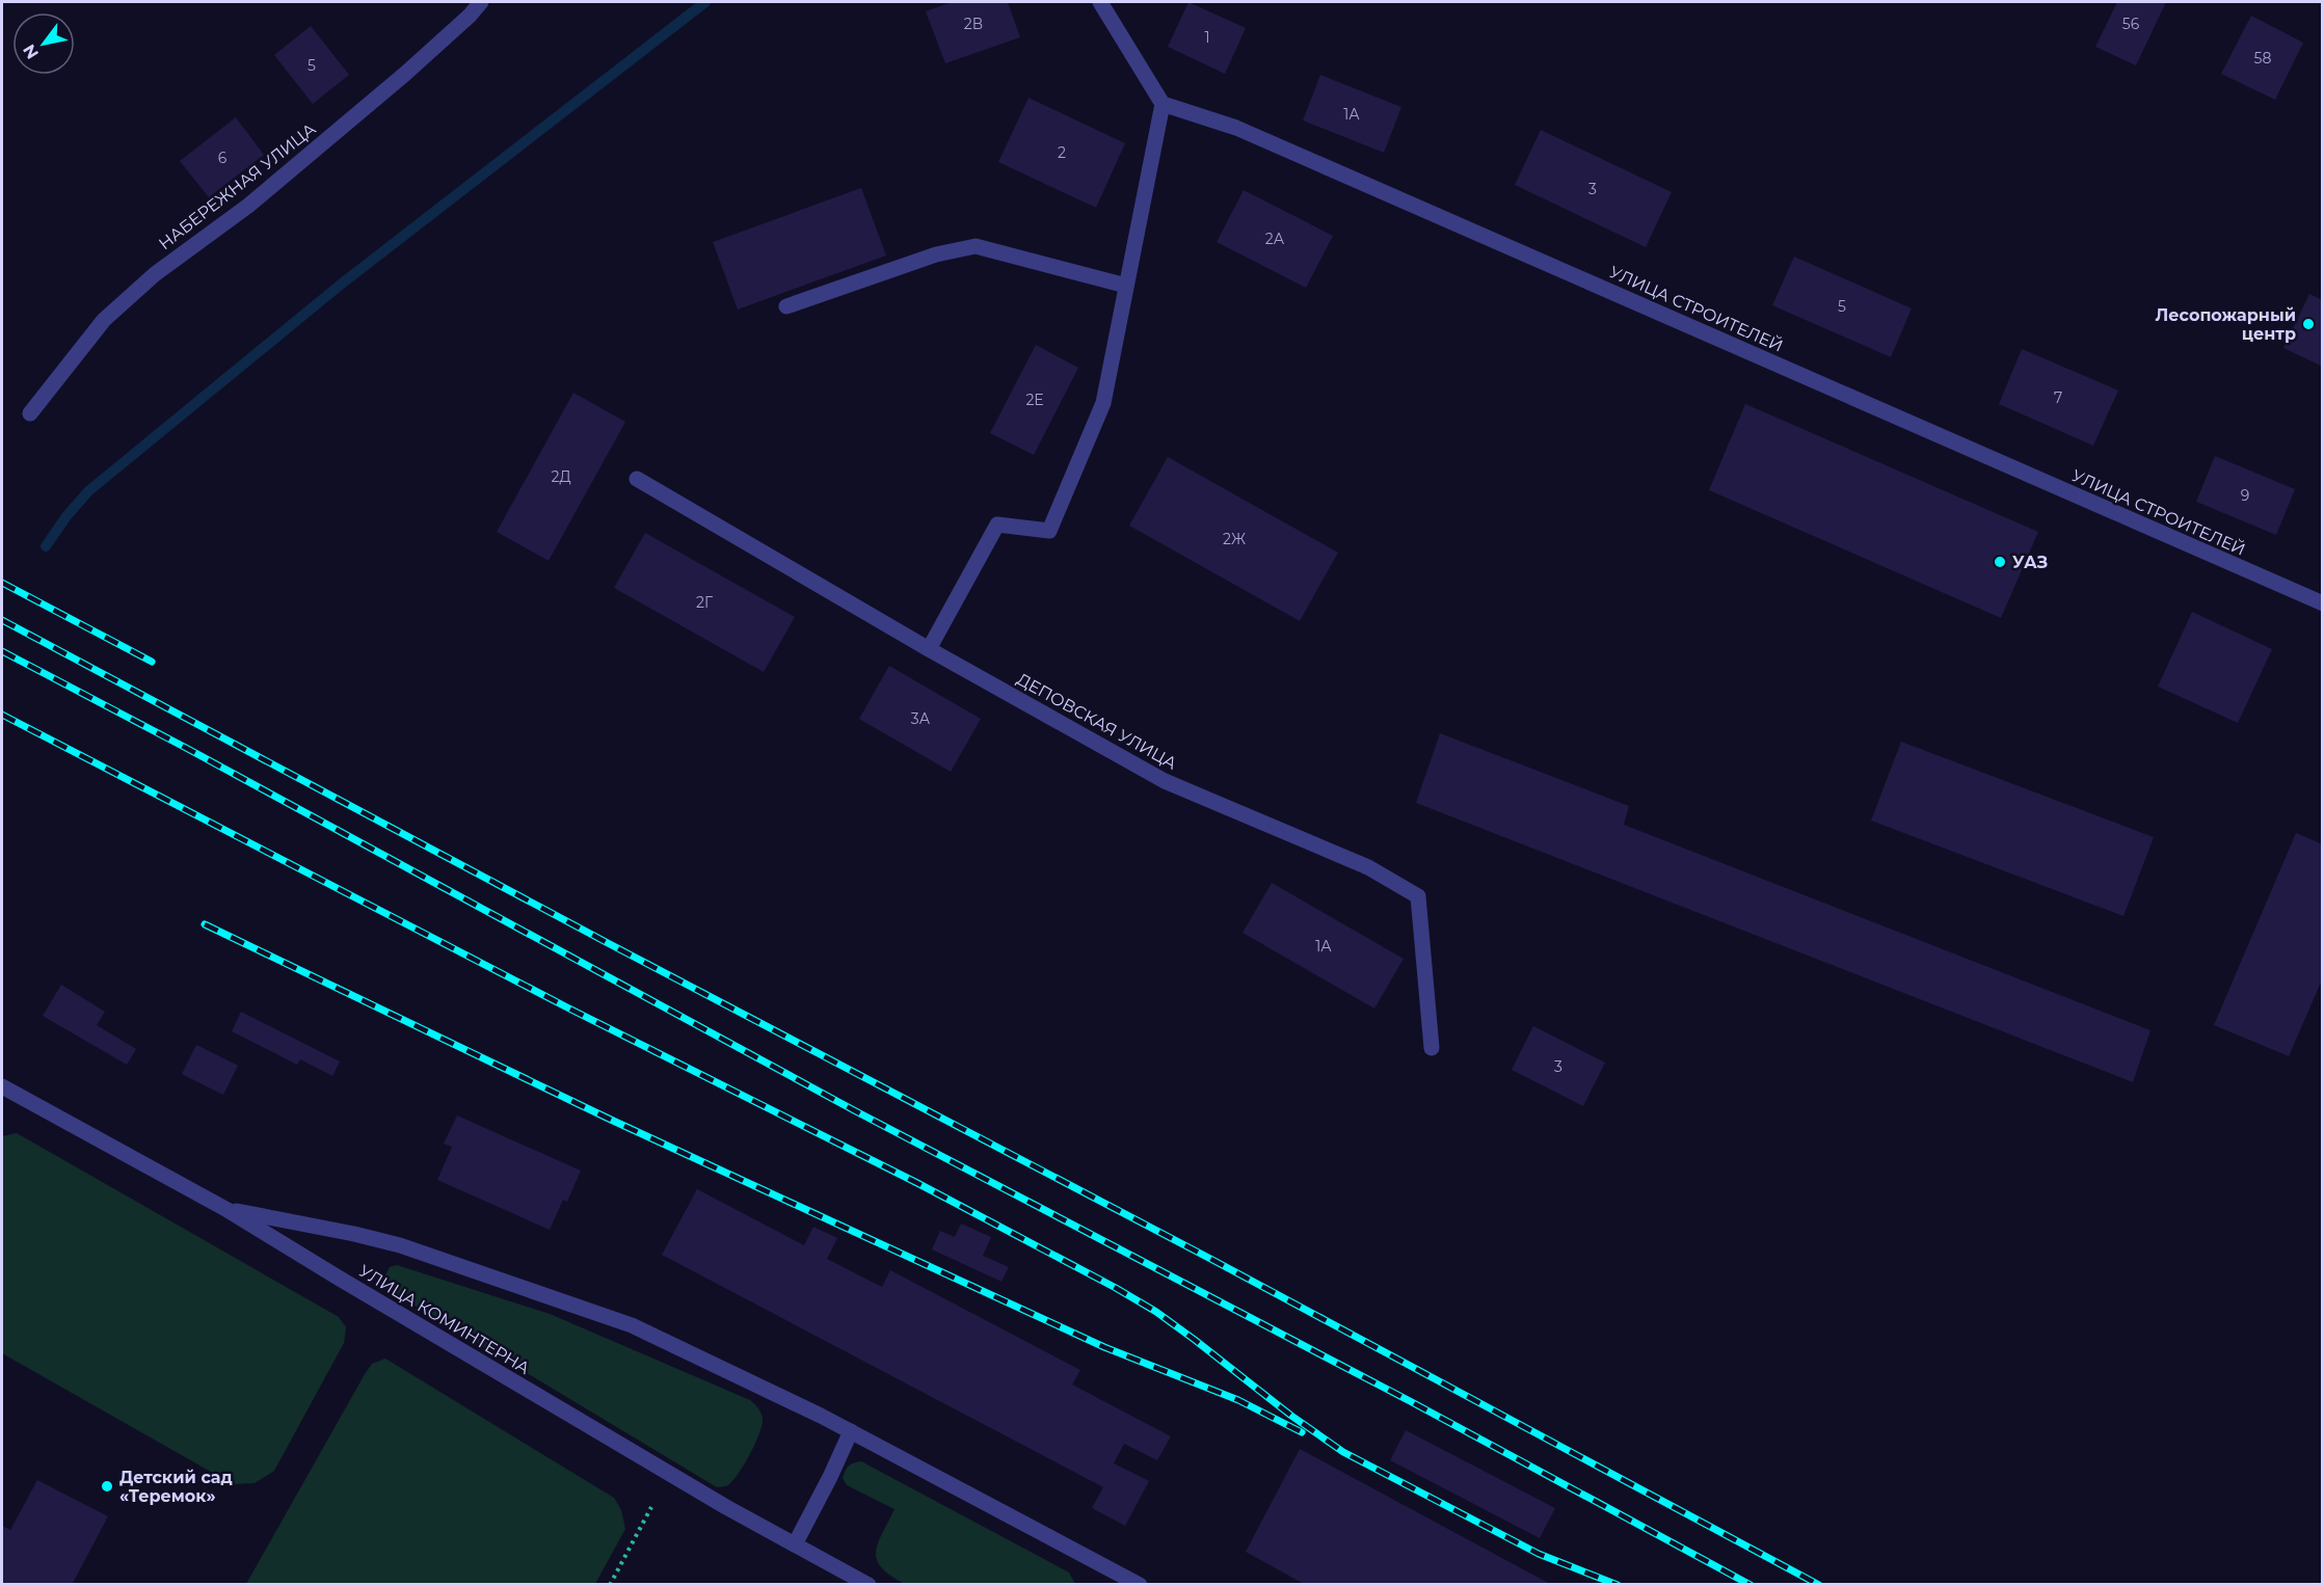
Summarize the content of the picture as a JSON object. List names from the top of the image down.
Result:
{
  "streets": {
    "street": [
      "НАБЕРЕЖНАЯ УЛИЦА",
      "УЛИЦА СТРОИТЕЛЕЙ",
      "ДЕПОВСКАЯ УЛИЦА",
      "УЛИЦА КОМИНТЕРНА"
    ]
  },
  "places": ["Лесопожарный центр", "УАЗ", "Детский сад «Теремок»"],
  "house_numbers": [
    "2В",
    "56",
    "1",
    "58",
    "5",
    "1А",
    "2",
    "6",
    "3",
    "2А",
    "5",
    "7",
    "2Е",
    "2Д",
    "9",
    "2Ж",
    "2Г",
    "3А",
    "1А",
    "3"
  ],
  "north": "bottom left"
}
